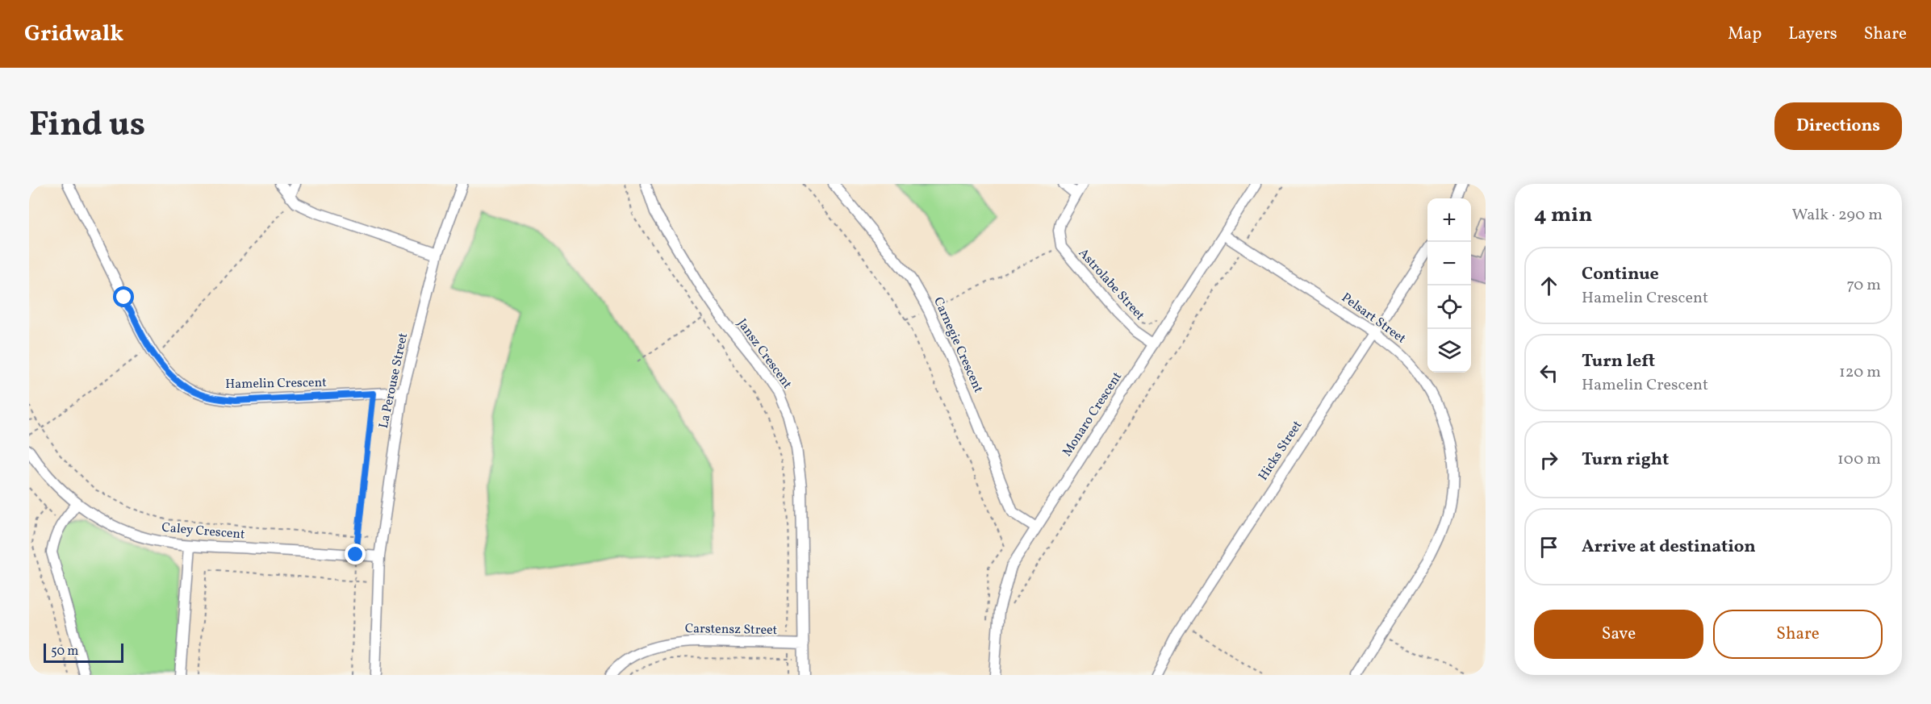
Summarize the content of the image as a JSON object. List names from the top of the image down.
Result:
{
  "streets": {
    "street": [
      "Astrolabe Street",
      "Pelsart Street",
      "Carnegie Crescent",
      "Jansz Crescent",
      "La Perouse Street",
      "Hamelin Crescent",
      "Monaro Crescent",
      "Hicks Street",
      "Caley Crescent",
      "Carstensz Street"
    ]
  },
  "crossings": [
    ["Astrolabe Street", "Monaro Crescent"],
    ["Pelsart Street", "Monaro Crescent"],
    ["Pelsart Street", "Hicks Street"],
    ["Carnegie Crescent", "Monaro Crescent"],
    ["Jansz Crescent", "Carstensz Street"],
    ["La Perouse Street", "Hamelin Crescent"],
    ["La Perouse Street", "Caley Crescent"]
  ],
  "scale_bar": "50 m",
  "page": {
    "header": "Gridwalk",
    "nav": ["Map", "Layers", "Share"],
    "title": "Find us",
    "buttons": [
      "Directions",
      ["Save", "Share"]
    ],
    "heading": ["4 min", "Walk · 290 m"],
    "map_buttons": ["+", "−"],
    "list": [
      ["Continue", "Hamelin Crescent", "70 m"],
      ["Turn left", "Hamelin Crescent", "120 m"],
      ["Turn right", "100 m"],
      "Arrive at destination"
    ],
    "scale": "50 m"
  }
}
